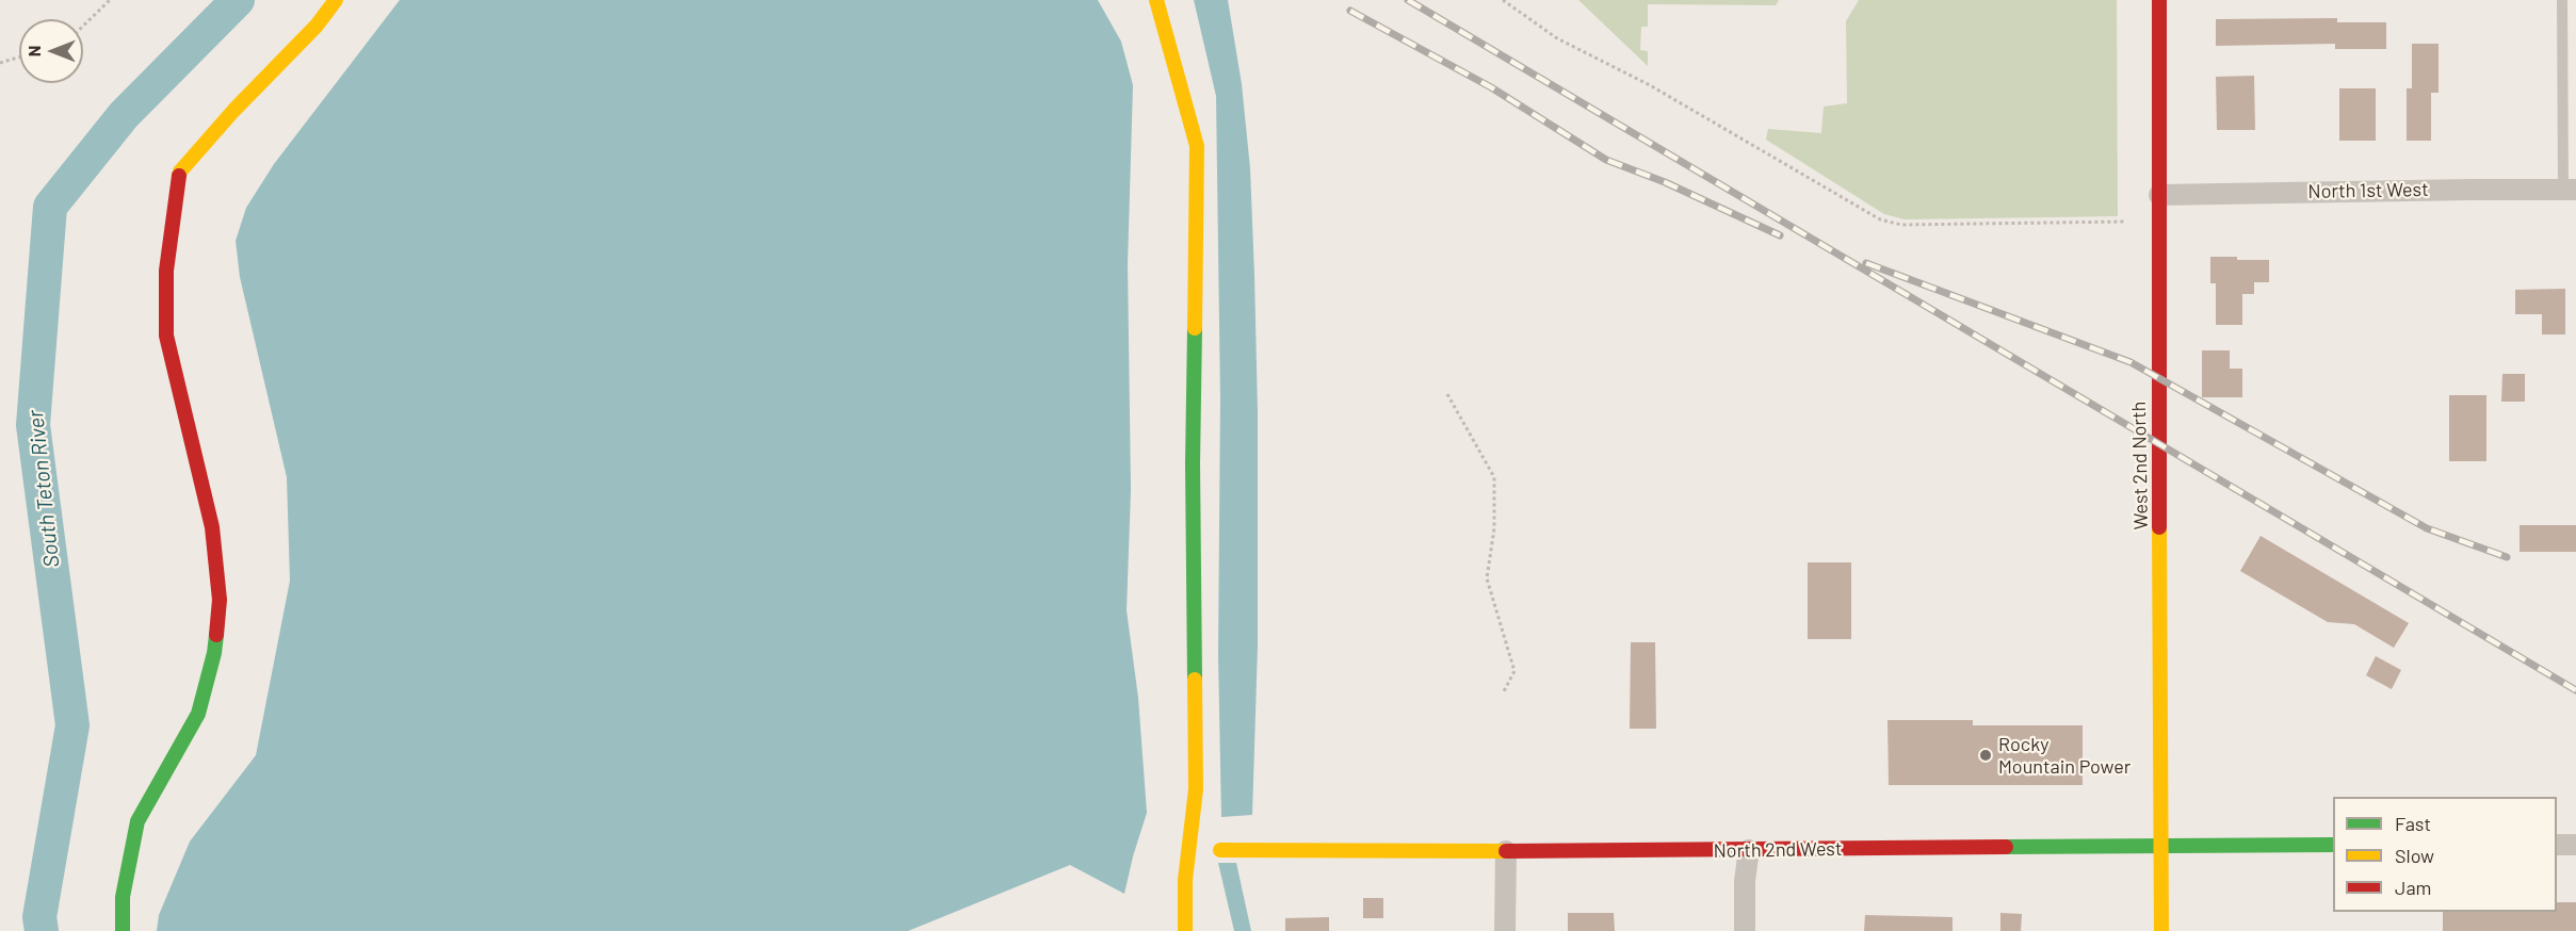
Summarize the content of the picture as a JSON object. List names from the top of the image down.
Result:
{
  "streets": {
    "street": ["North 1st West", "West 2nd North", "North 2nd West"]
  },
  "crossings": [
    ["North 1st West", "West 2nd North"],
    ["West 2nd North", "North 2nd West"]
  ],
  "water": ["South Teton River"],
  "places": ["Rocky Mountain Power"],
  "legend": ["Fast", "Slow", "Jam"],
  "north": "left"
}
